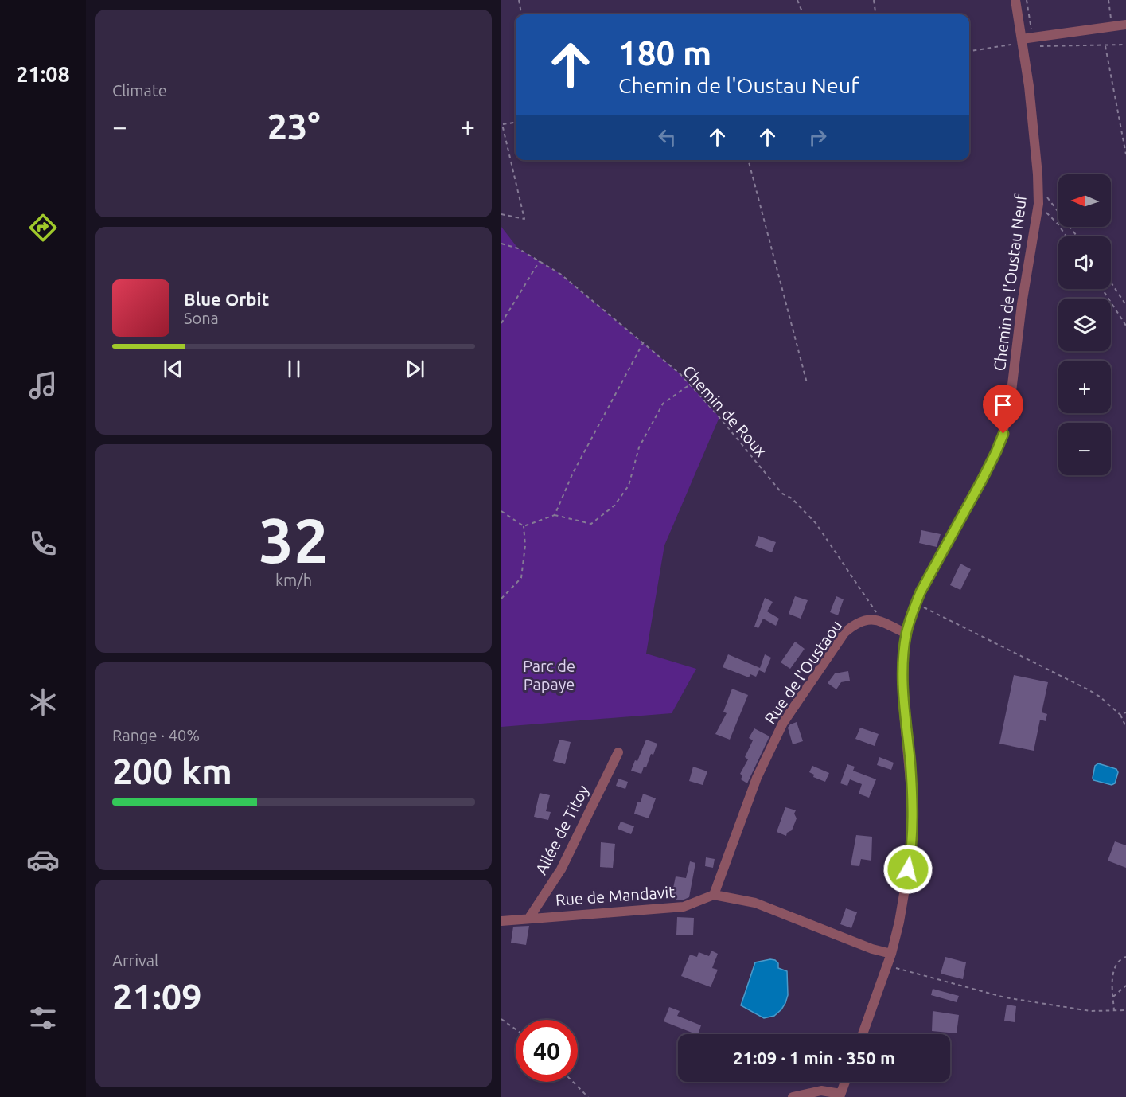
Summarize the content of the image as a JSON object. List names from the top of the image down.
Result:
{
  "streets": {
    "street": [
      "Chemin de l'Oustau Neuf",
      "Rue de l'Oustaou",
      "Allée de Titoy",
      "Rue de Mandavit"
    ],
    "path": ["Chemin de Roux"]
  },
  "crossings": [
    ["Chemin de Roux", "Rue de l'Oustaou"],
    ["Rue de l'Oustaou", "Rue de Mandavit"],
    ["Allée de Titoy", "Rue de Mandavit"]
  ],
  "parks": ["Parc de Papaye"],
  "north": "left",
  "page": {
    "tabs": "21:08",
    "tile": [
      "Climate",
      ["32", "km/h"],
      ["Range · 40%", "200 km"],
      ["Arrival", "21:09"]
    ],
    "turn": ["180 m", "Chemin de l'Oustau Neuf"],
    "heat": ["−", "23°", "+"],
    "map_buttons": ["+", "−"],
    "song": ["Blue Orbit", "Sona"],
    "limit": "40",
    "trip": "21:09 · 1 min · 350 m"
  }
}
